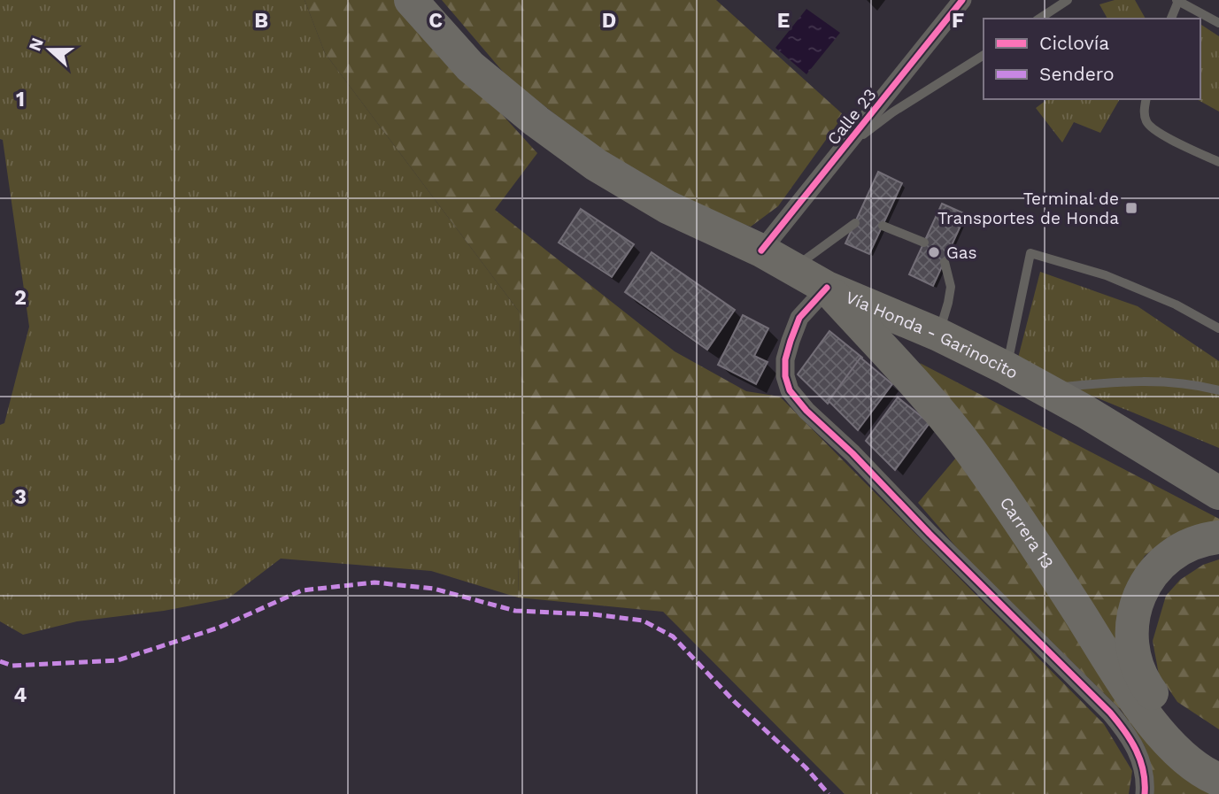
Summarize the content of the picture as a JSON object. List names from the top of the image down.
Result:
{
  "streets": {
    "highway": ["Vía Honda - Garinocito", "Carrera 13"],
    "street": ["Calle 23"]
  },
  "crossings": [
    ["Calle 23", "Vía Honda - Garinocito"],
    ["Vía Honda - Garinocito", "Carrera 13"]
  ],
  "places": {
    "transit": ["Terminal de Transportes de Honda"],
    "other": ["Gas"]
  },
  "legend": ["Ciclovía", "Sendero"],
  "north": "left",
  "grid": {
    "columns": [
      "B",
      "C",
      "D",
      "E",
      "F"
    ],
    "rows": [
      "1",
      "2",
      "3",
      "4"
    ]
  }
}
